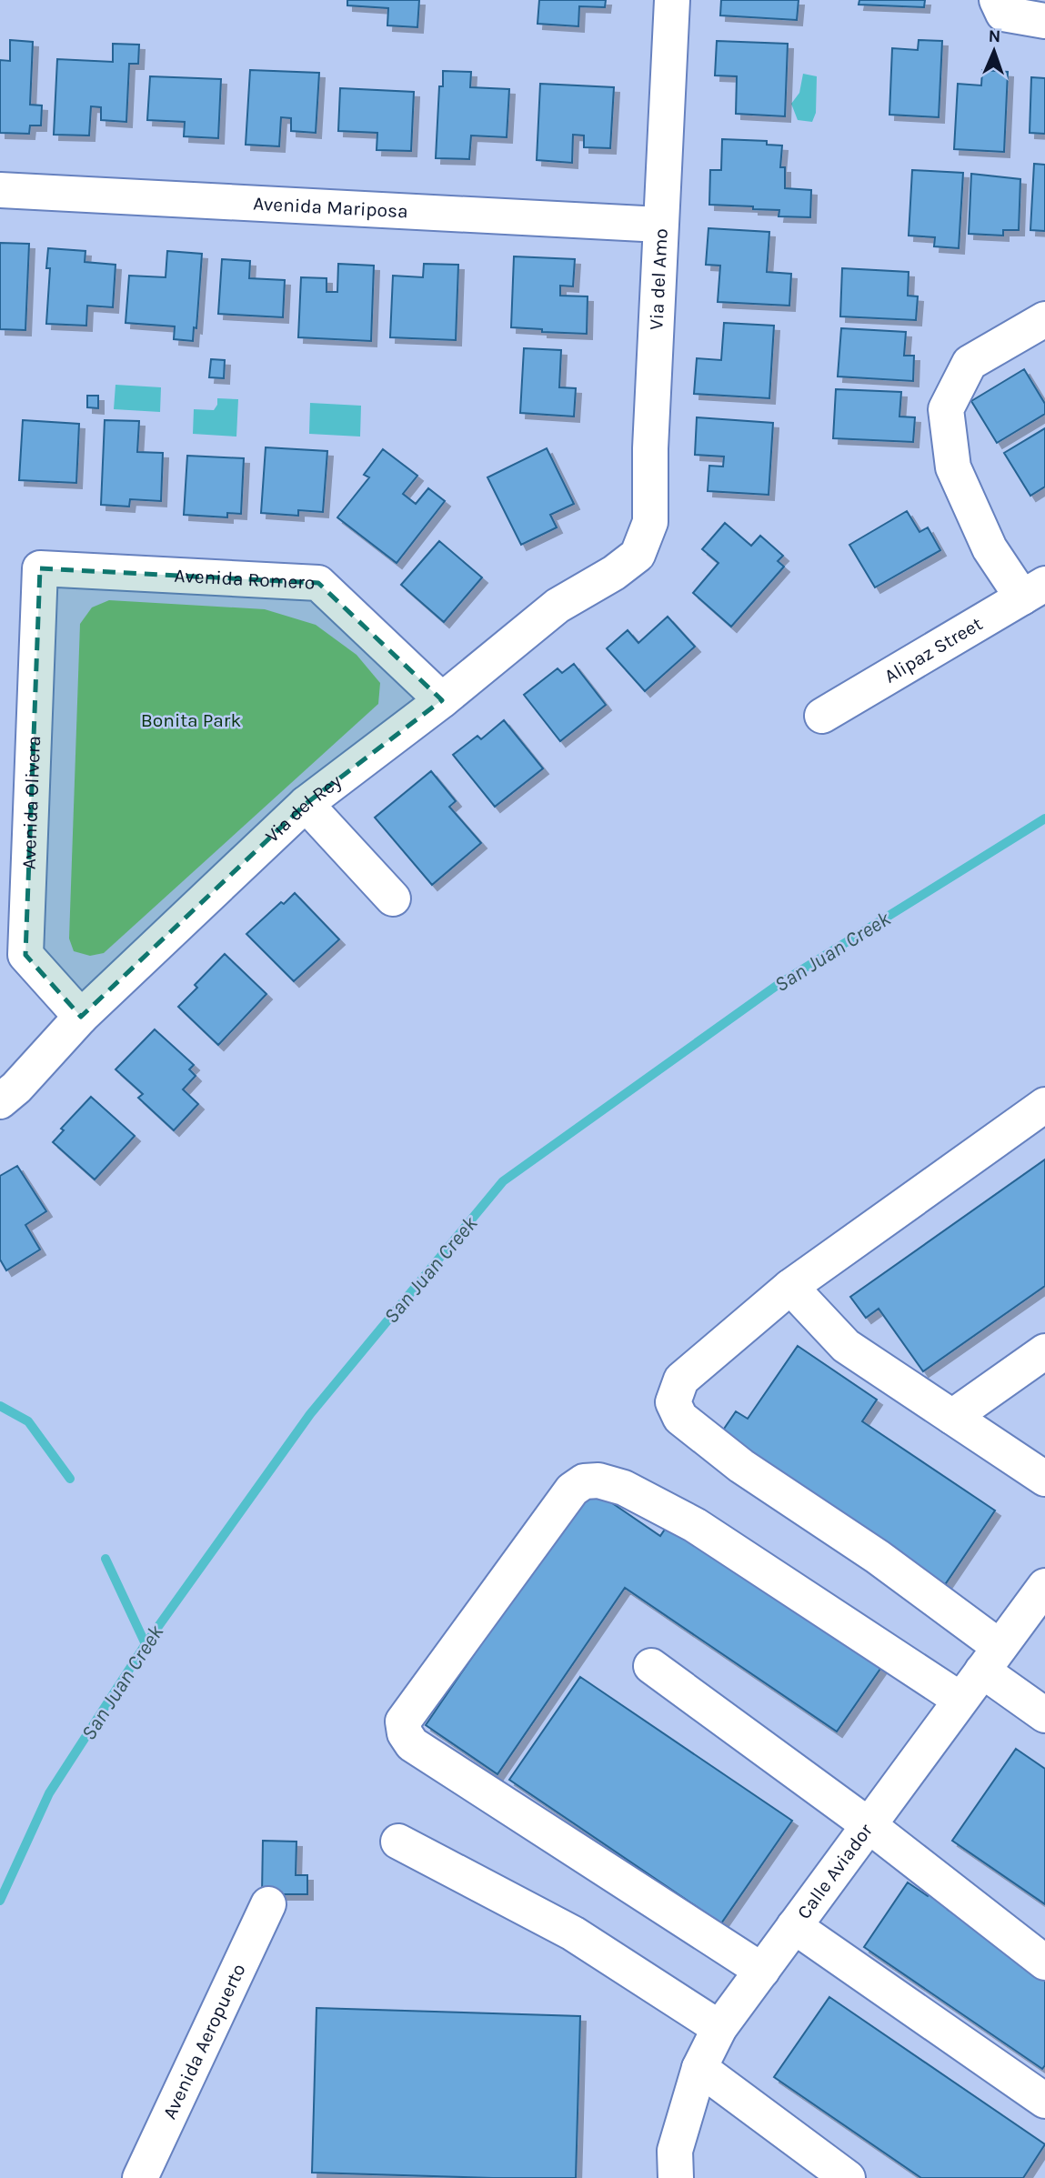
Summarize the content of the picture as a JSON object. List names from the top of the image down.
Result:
{
  "streets": {
    "street": [
      "Avenida Mariposa",
      "Via del Amo",
      "Avenida Romero",
      "Alipaz Street",
      "Avenida Olivera",
      "Via del Rey",
      "Calle Aviador",
      "Avenida Aeropuerto"
    ]
  },
  "crossings": [
    ["Avenida Mariposa", "Via del Amo"],
    ["Via del Amo", "Via del Rey"],
    ["Avenida Romero", "Avenida Olivera"],
    ["Avenida Romero", "Via del Rey"],
    ["Avenida Olivera", "Via del Rey"]
  ],
  "water": ["San Juan Creek"],
  "parks": ["Bonita Park"],
  "north": "top"
}
